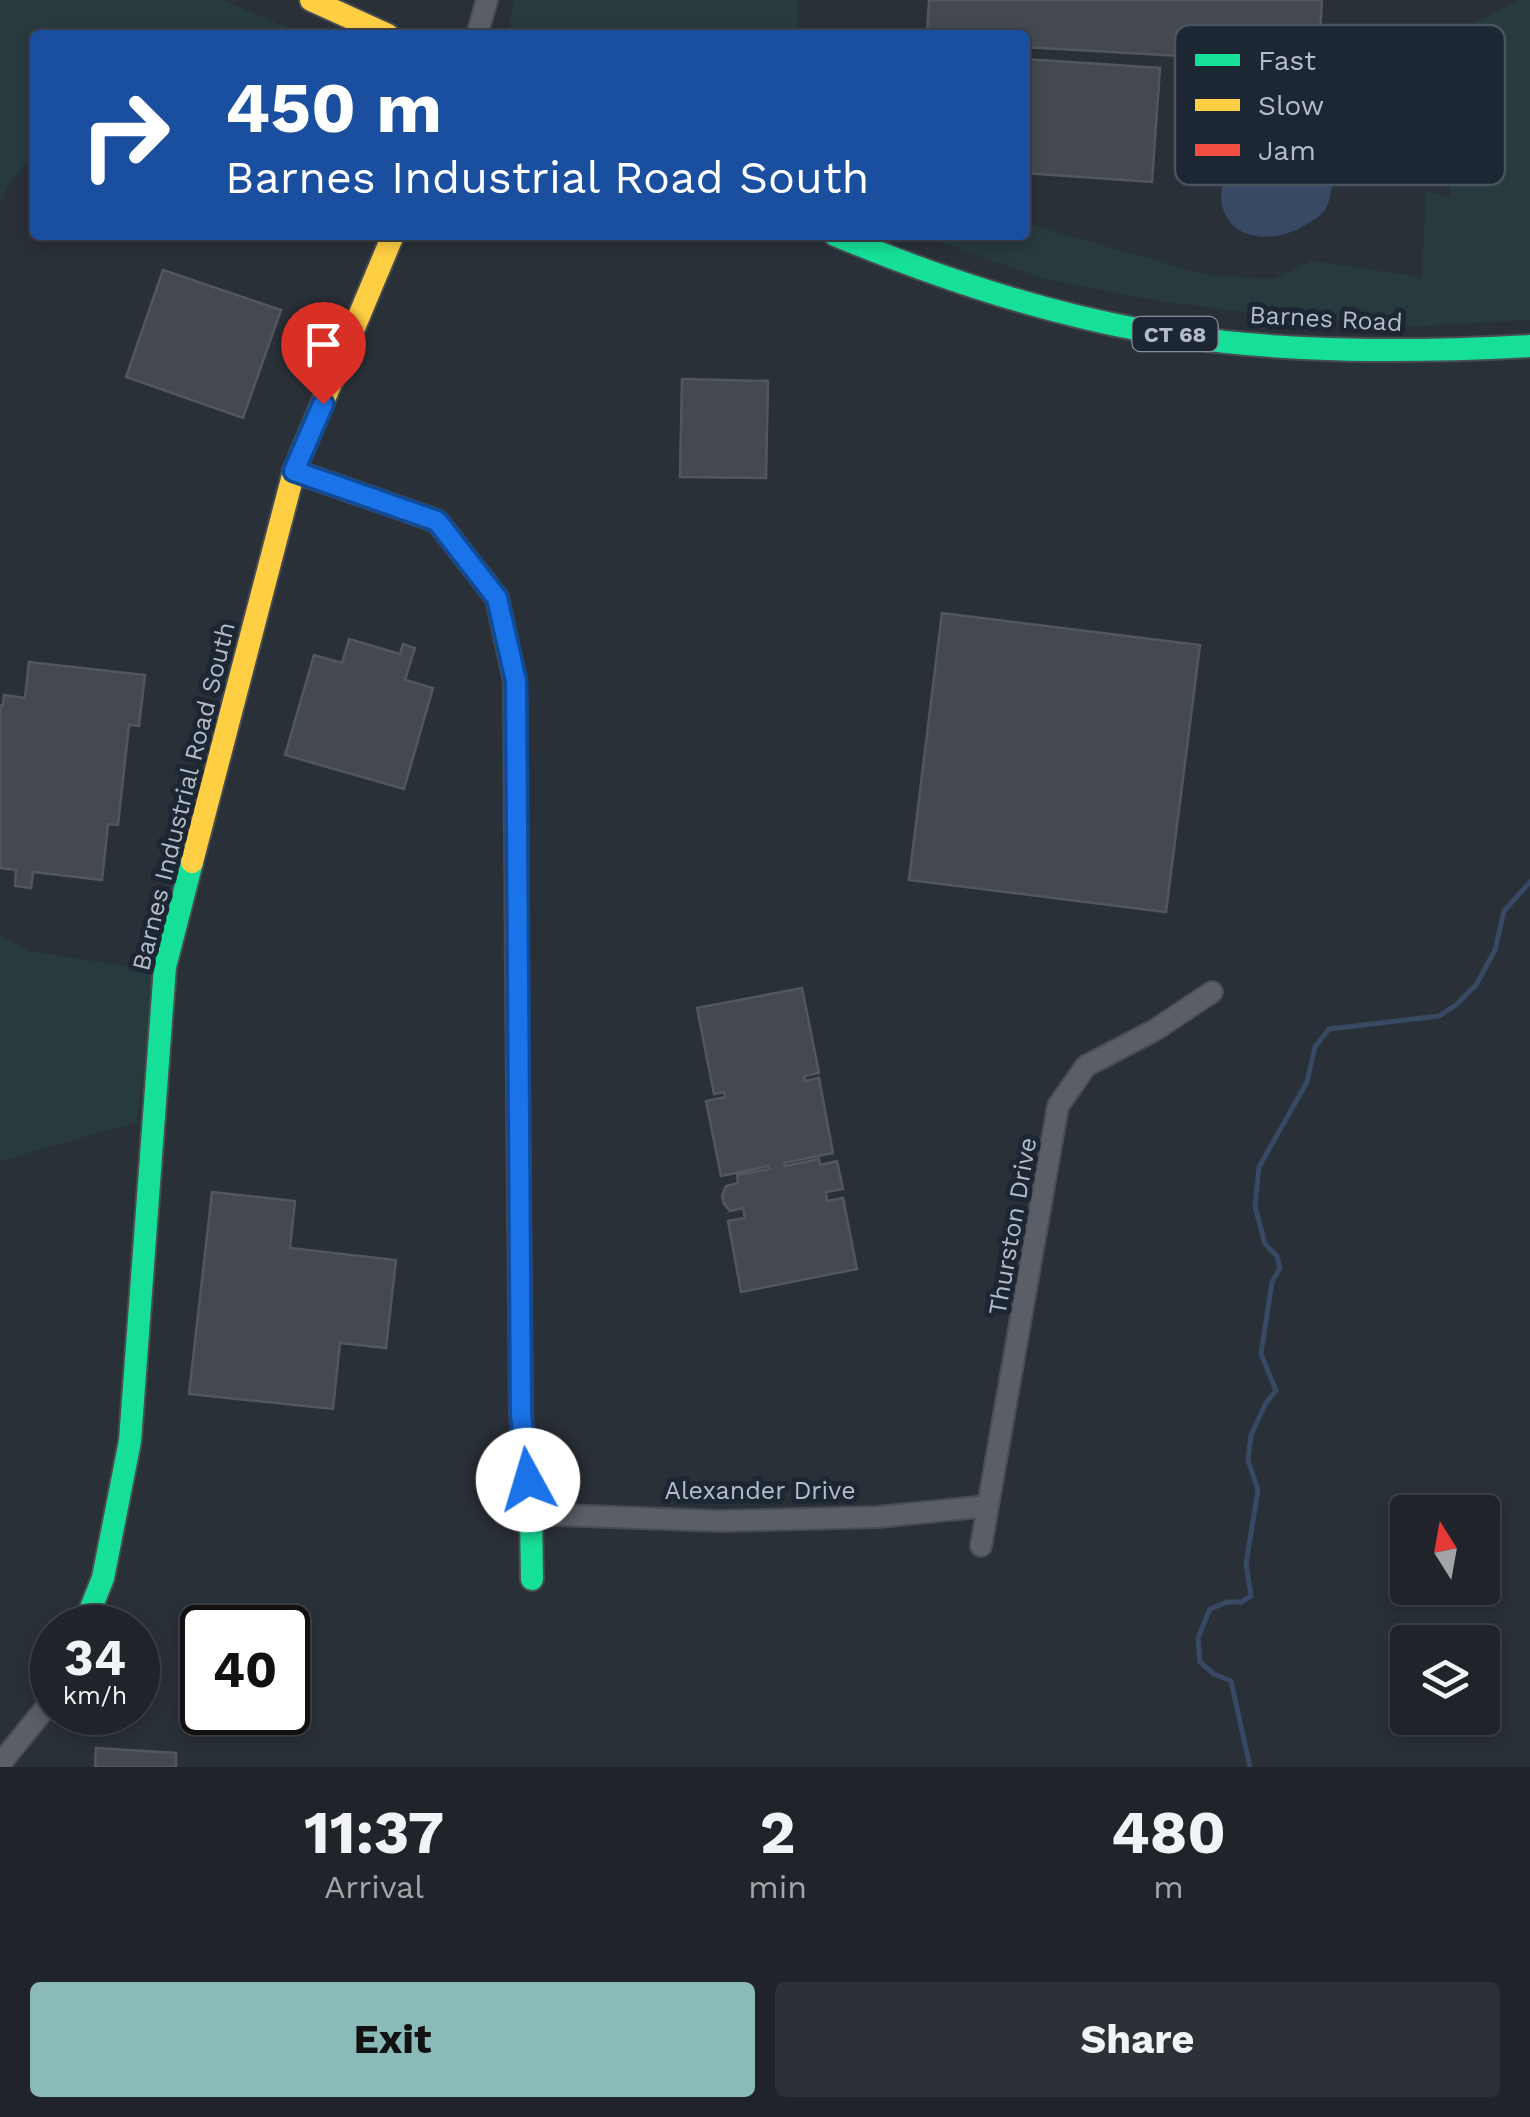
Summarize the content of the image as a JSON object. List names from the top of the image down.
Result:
{
  "streets": {
    "street": [
      "Barnes Road",
      "CT 68",
      "Barnes Industrial Road South",
      "Thurston Drive",
      "Alexander Drive"
    ]
  },
  "crossings": [
    ["Thurston Drive", "Alexander Drive"]
  ],
  "legend": ["Fast", "Slow", "Jam"],
  "north": "top",
  "page": {
    "turn": ["450 m", "Barnes Industrial Road South"],
    "speed": "34 km/h",
    "limit": "40",
    "eta": [
      "11:37",
      "Arrival",
      "2",
      "min",
      "480",
      "m"
    ],
    "buttons": ["Exit", "Share"]
  }
}
